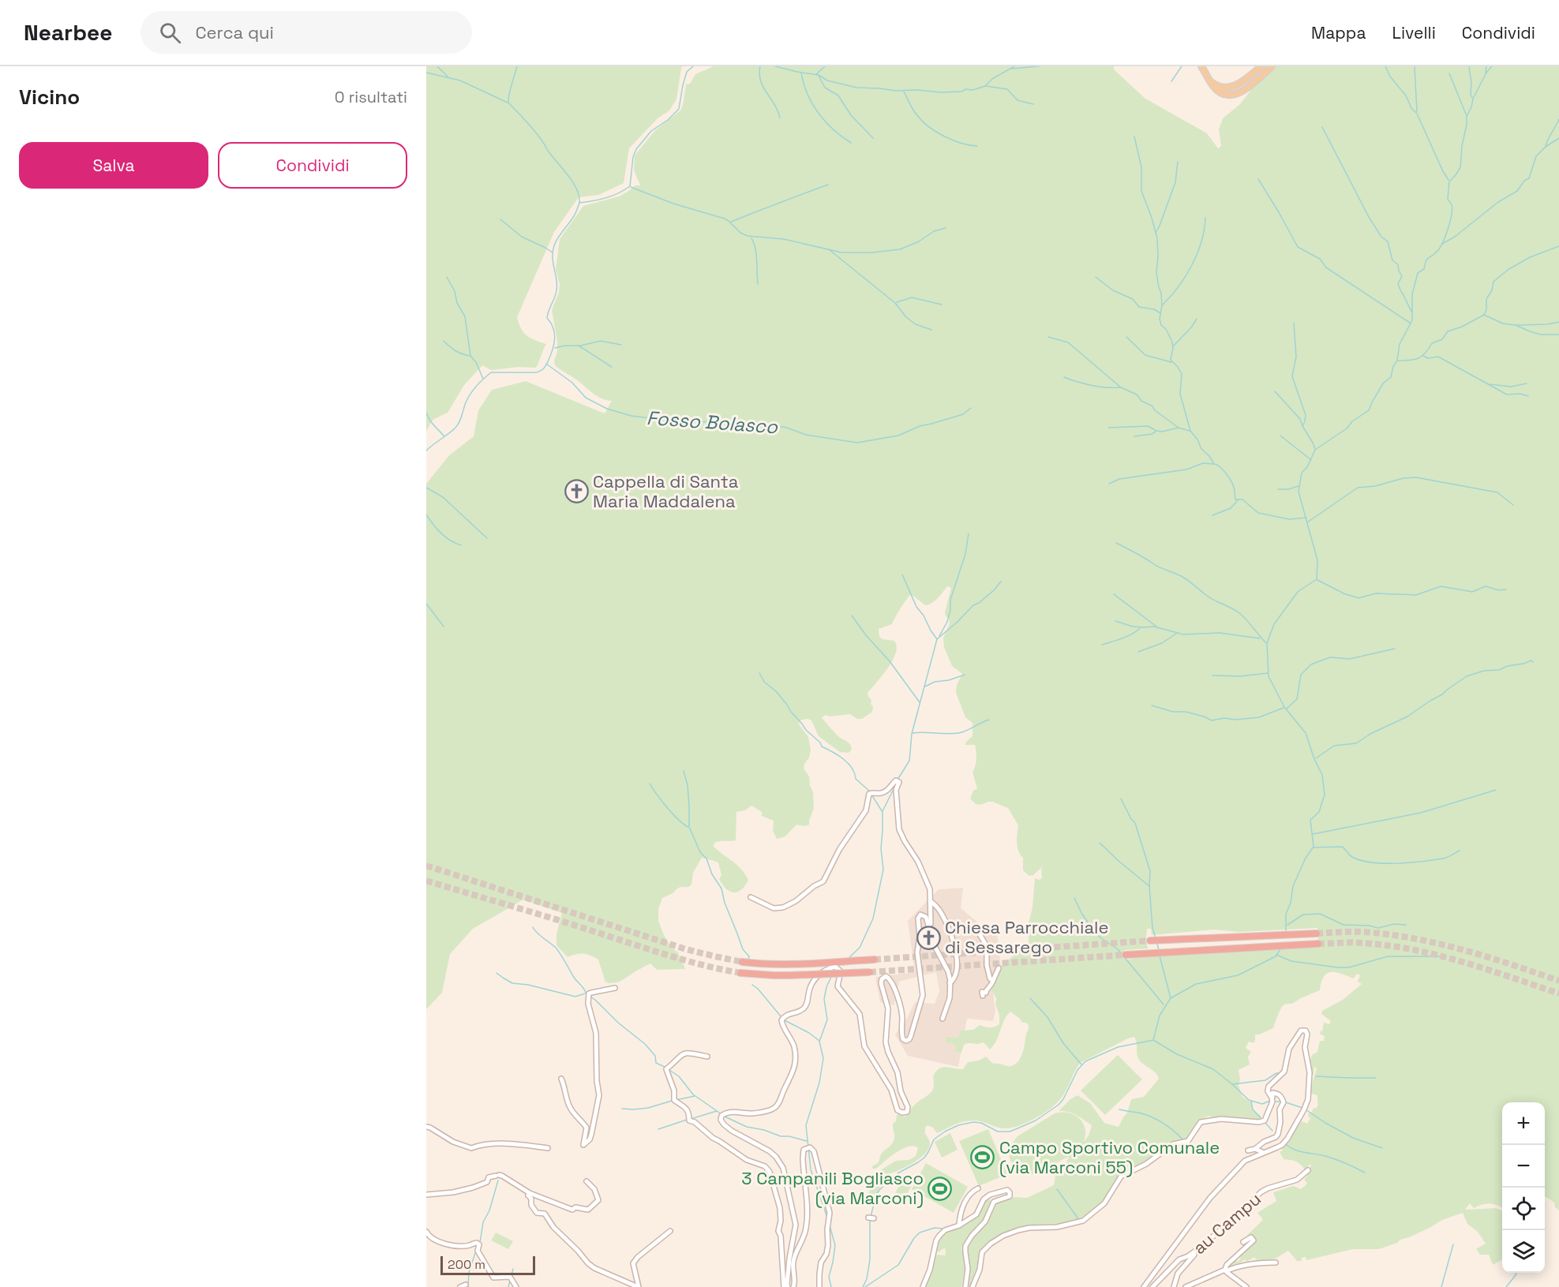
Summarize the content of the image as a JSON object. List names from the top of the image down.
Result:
{
  "streets": {
    "street": ["au Campu"]
  },
  "water": ["Fosso Bolasco"],
  "places": {
    "church": ["Cappella di Santa Maria Maddalena", "Chiesa Parrocchiale di Sessarego"],
    "sports": ["Campo Sportivo Comunale (via Marconi 55)", "3 Campanili Bogliasco (via Marconi)"]
  },
  "scale_bar": "200 m",
  "page": {
    "header": "Nearbee",
    "search": "Cerca qui",
    "nav": ["Mappa", "Livelli", "Condividi"],
    "heading": ["Vicino", "0 risultati"],
    "buttons": ["Salva", "Condividi"],
    "map_buttons": ["+", "−"],
    "scale": "200 m"
  }
}
